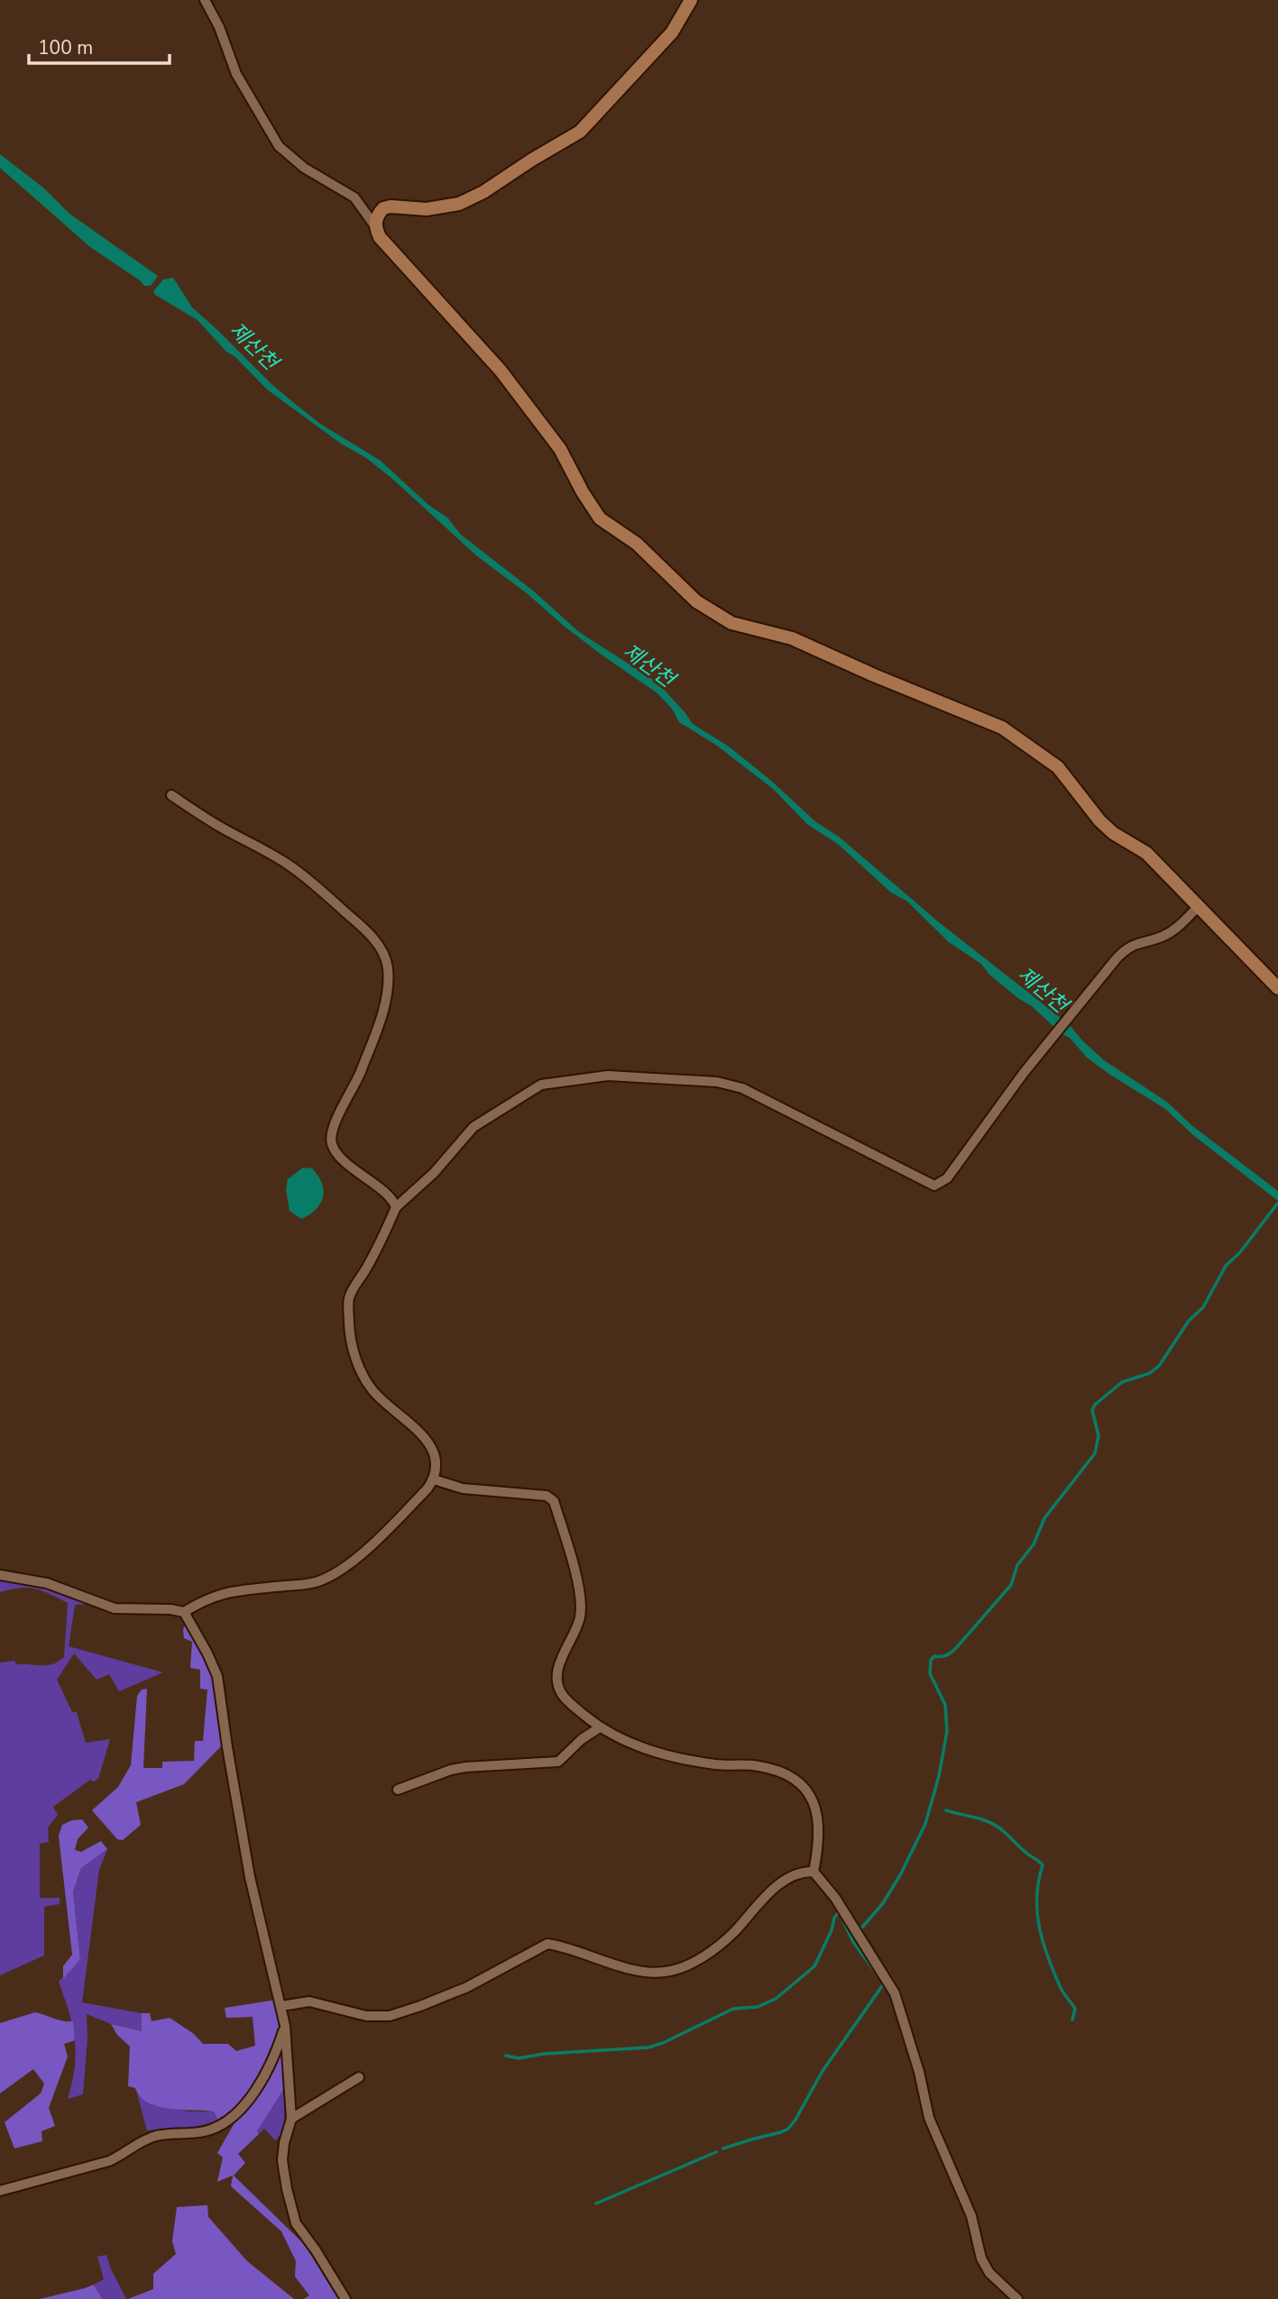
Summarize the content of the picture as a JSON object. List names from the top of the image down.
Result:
{
  "water": ["제산천"],
  "scale_bar": "100 m"
}
